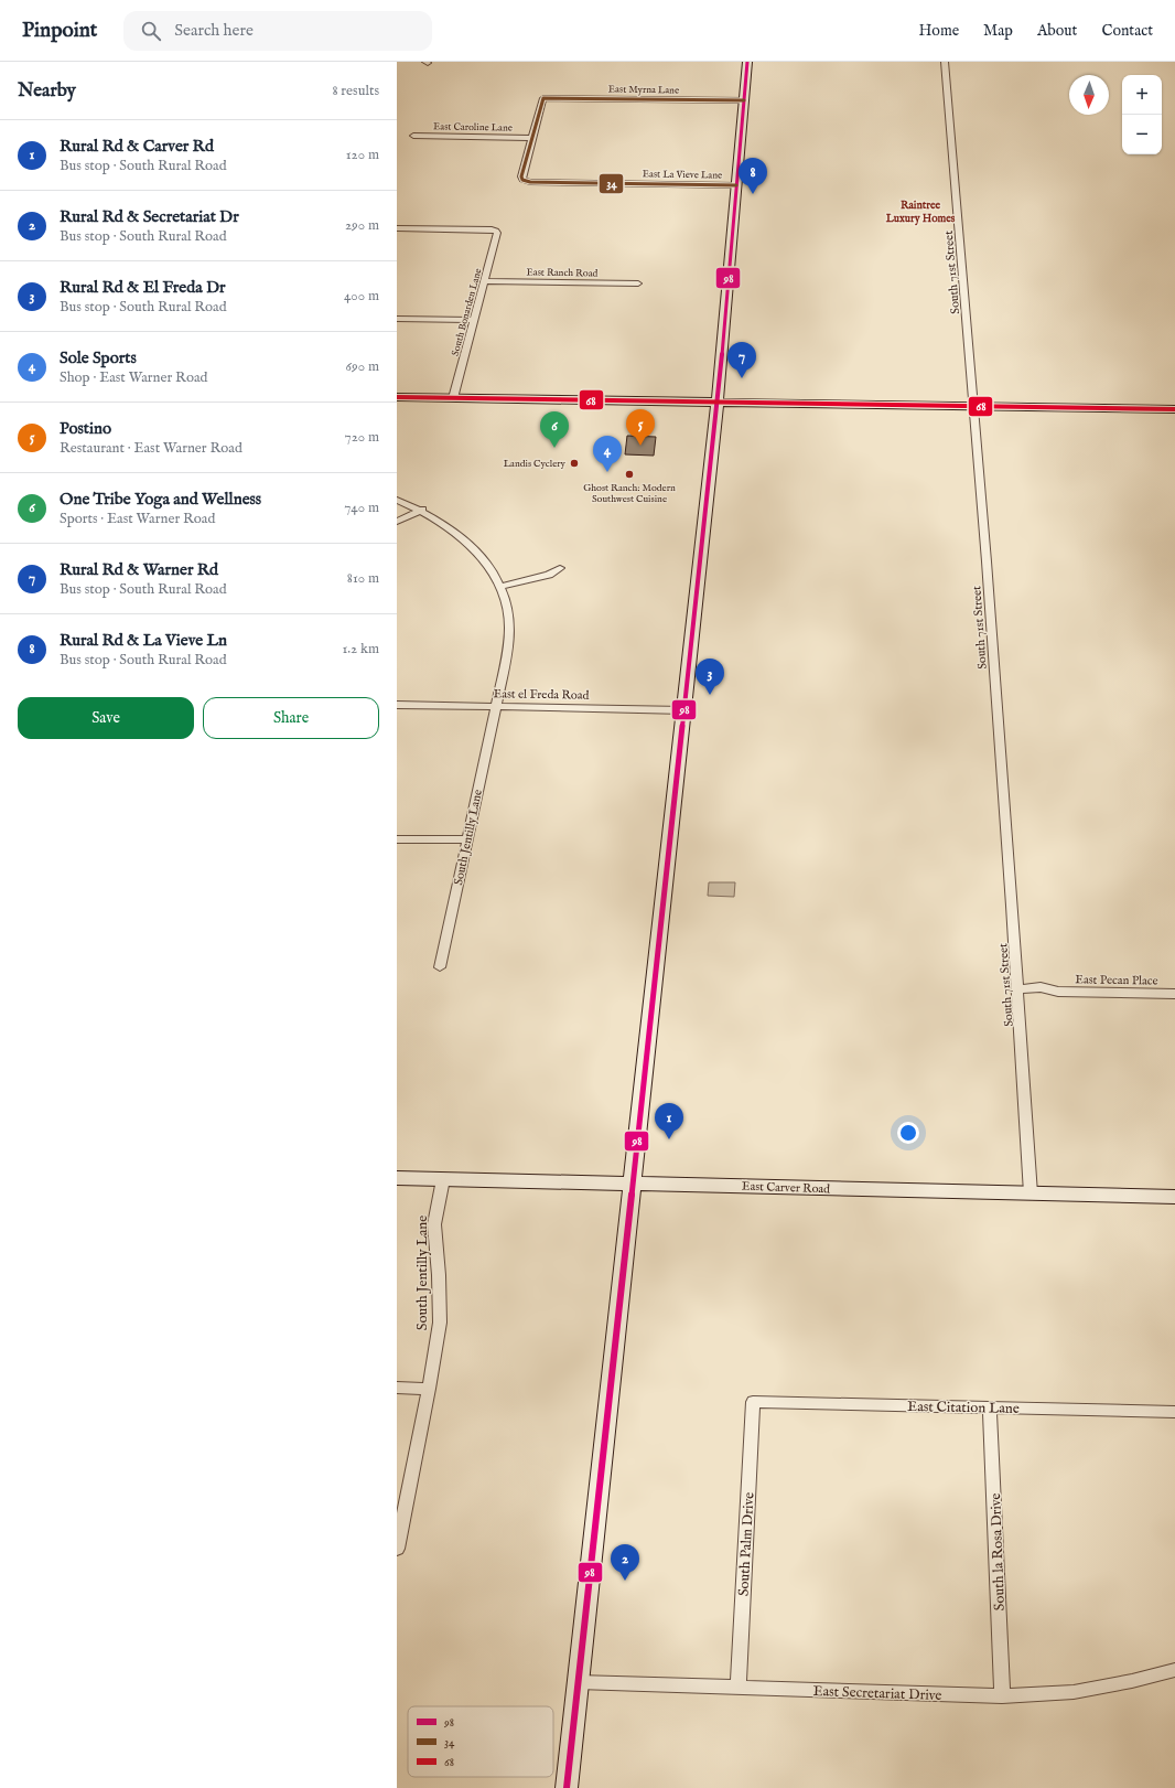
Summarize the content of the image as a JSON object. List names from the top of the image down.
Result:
{
  "streets": {
    "main road": ["East Carver Road"],
    "street": [
      "East Myrna Lane",
      "East Caroline Lane",
      "East La Vieve Lane",
      "East Ranch Road",
      "South 71st Street",
      "South Bonarden Lane",
      "East el Freda Road",
      "South Jentilly Lane",
      "East Pecan Place",
      "East Citation Lane",
      "South Palm Drive",
      "South la Rosa Drive",
      "East Secretariat Drive"
    ]
  },
  "crossings": [
    ["East Myrna Lane", "East Caroline Lane"],
    ["East Myrna Lane", "East La Vieve Lane"],
    ["East Caroline Lane", "East La Vieve Lane"],
    ["East Ranch Road", "South Bonarden Lane"],
    ["South 71st Street", "East Pecan Place"],
    ["South 71st Street", "East Carver Road"],
    ["East el Freda Road", "South Jentilly Lane"],
    ["South Jentilly Lane", "East Carver Road"],
    ["East Citation Lane", "South Palm Drive"],
    ["East Citation Lane", "South la Rosa Drive"],
    ["South Palm Drive", "East Secretariat Drive"],
    ["South la Rosa Drive", "East Secretariat Drive"]
  ],
  "districts": ["Raintree Luxury Homes"],
  "places": ["Landis Cyclery", "Ghost Ranch: Modern Southwest Cuisine"],
  "lines": ["transit line 98", "transit line 34", "transit line 68"],
  "legend": ["98", "34", "68"],
  "north": "bottom",
  "page": {
    "header": "Pinpoint",
    "search": "Search here",
    "nav": [
      "Home",
      "Map",
      "About",
      "Contact"
    ],
    "heading": ["Nearby", "8 results"],
    "map_buttons": ["+", "−"],
    "list": [
      {
        "mark": "1",
        "name": "Rural Rd & Carver Rd",
        "note": "Bus stop · South Rural Road",
        "value": "120 m"
      },
      {
        "mark": "2",
        "name": "Rural Rd & Secretariat Dr",
        "note": "Bus stop · South Rural Road",
        "value": "290 m"
      },
      {
        "mark": "3",
        "name": "Rural Rd & El Freda Dr",
        "note": "Bus stop · South Rural Road",
        "value": "400 m"
      },
      {
        "mark": "4",
        "name": "Sole Sports",
        "note": "Shop · East Warner Road",
        "value": "690 m"
      },
      {
        "mark": "5",
        "name": "Postino",
        "note": "Restaurant · East Warner Road",
        "value": "720 m"
      },
      {
        "mark": "6",
        "name": "One Tribe Yoga and Wellness",
        "note": "Sports · East Warner Road",
        "value": "740 m"
      },
      {
        "mark": "7",
        "name": "Rural Rd & Warner Rd",
        "note": "Bus stop · South Rural Road",
        "value": "810 m"
      },
      {
        "mark": "8",
        "name": "Rural Rd & La Vieve Ln",
        "note": "Bus stop · South Rural Road",
        "value": "1.2 km"
      }
    ],
    "pins": [
      "8",
      "7",
      "5",
      "6",
      "4",
      "3",
      "1",
      "2"
    ],
    "buttons": ["Save", "Share"]
  }
}
